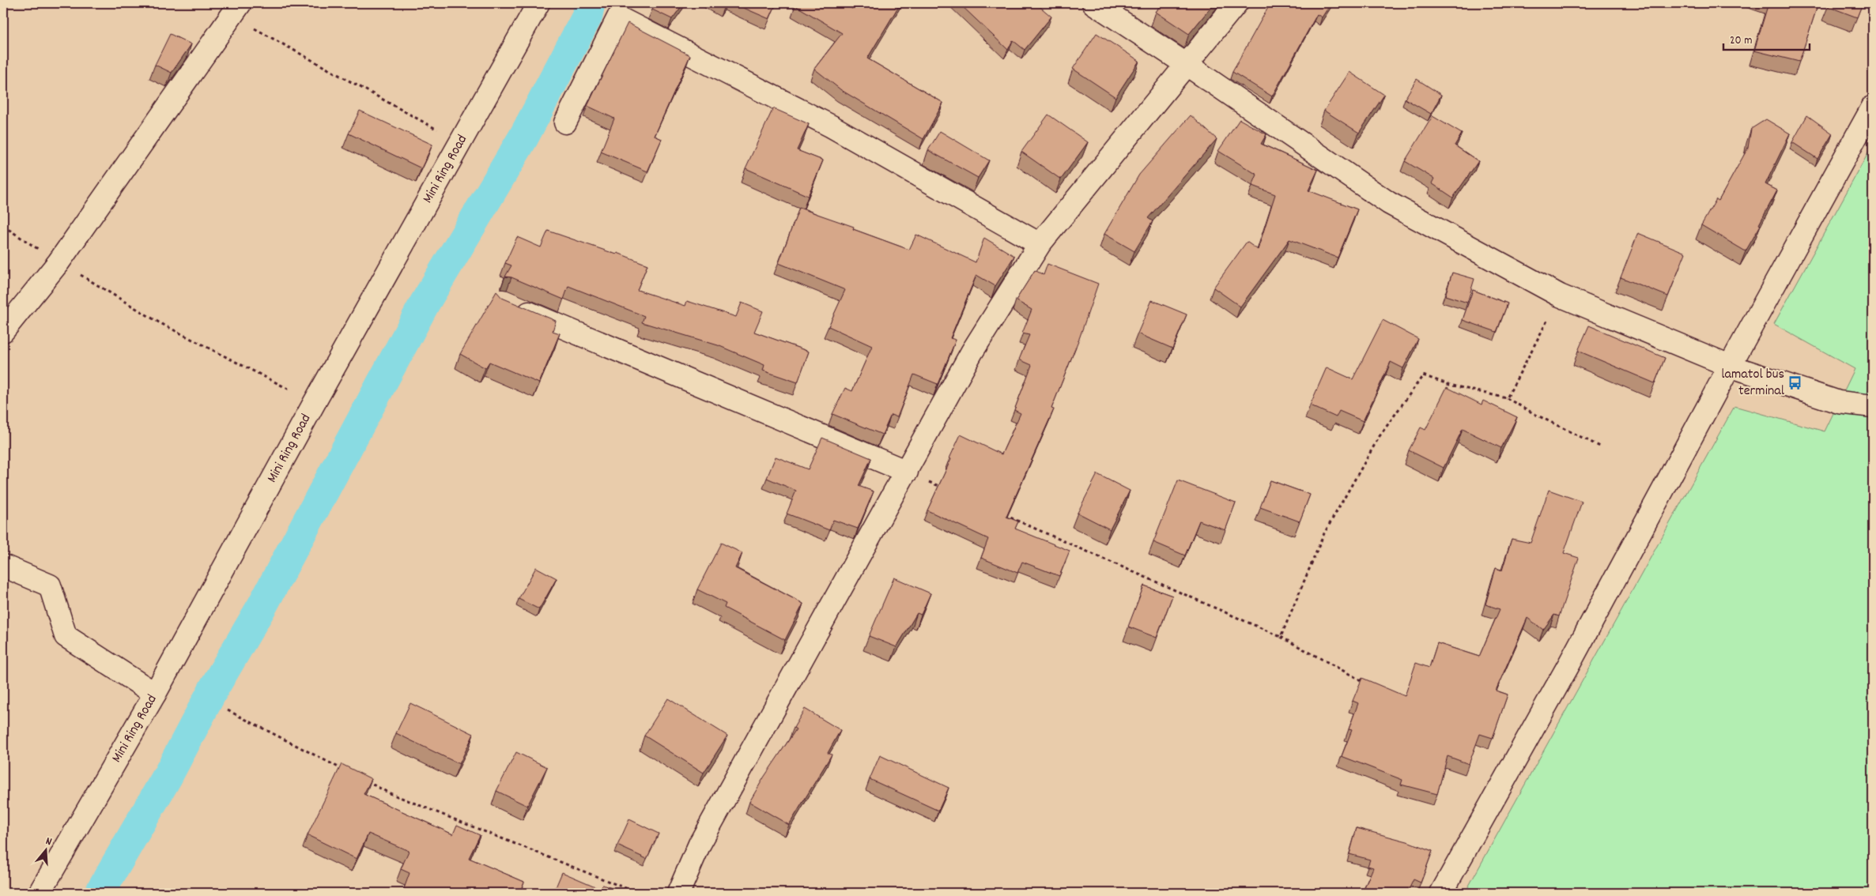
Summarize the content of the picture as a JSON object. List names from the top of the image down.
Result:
{
  "streets": {
    "street": ["Mini Ring Road"]
  },
  "places": {
    "bus stop": ["lamatol bus terminal"]
  },
  "scale_bar": "20 m",
  "north": "top"
}
